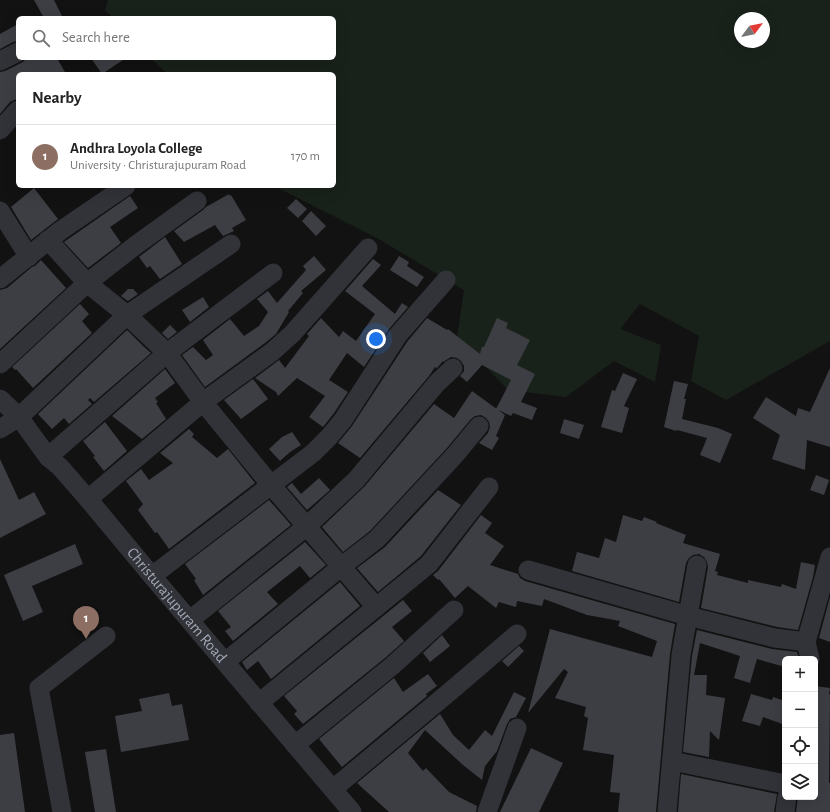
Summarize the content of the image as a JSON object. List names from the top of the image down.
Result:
{
  "streets": {
    "street": ["Christurajupuram Road"]
  },
  "north": "top right",
  "page": {
    "search": "Search here",
    "heading": "Nearby",
    "list": [
      {
        "mark": "1",
        "name": "Andhra Loyola College",
        "note": "University · Christurajupuram Road",
        "value": "170 m"
      }
    ],
    "pins": "1",
    "map_buttons": ["+", "−"]
  }
}
